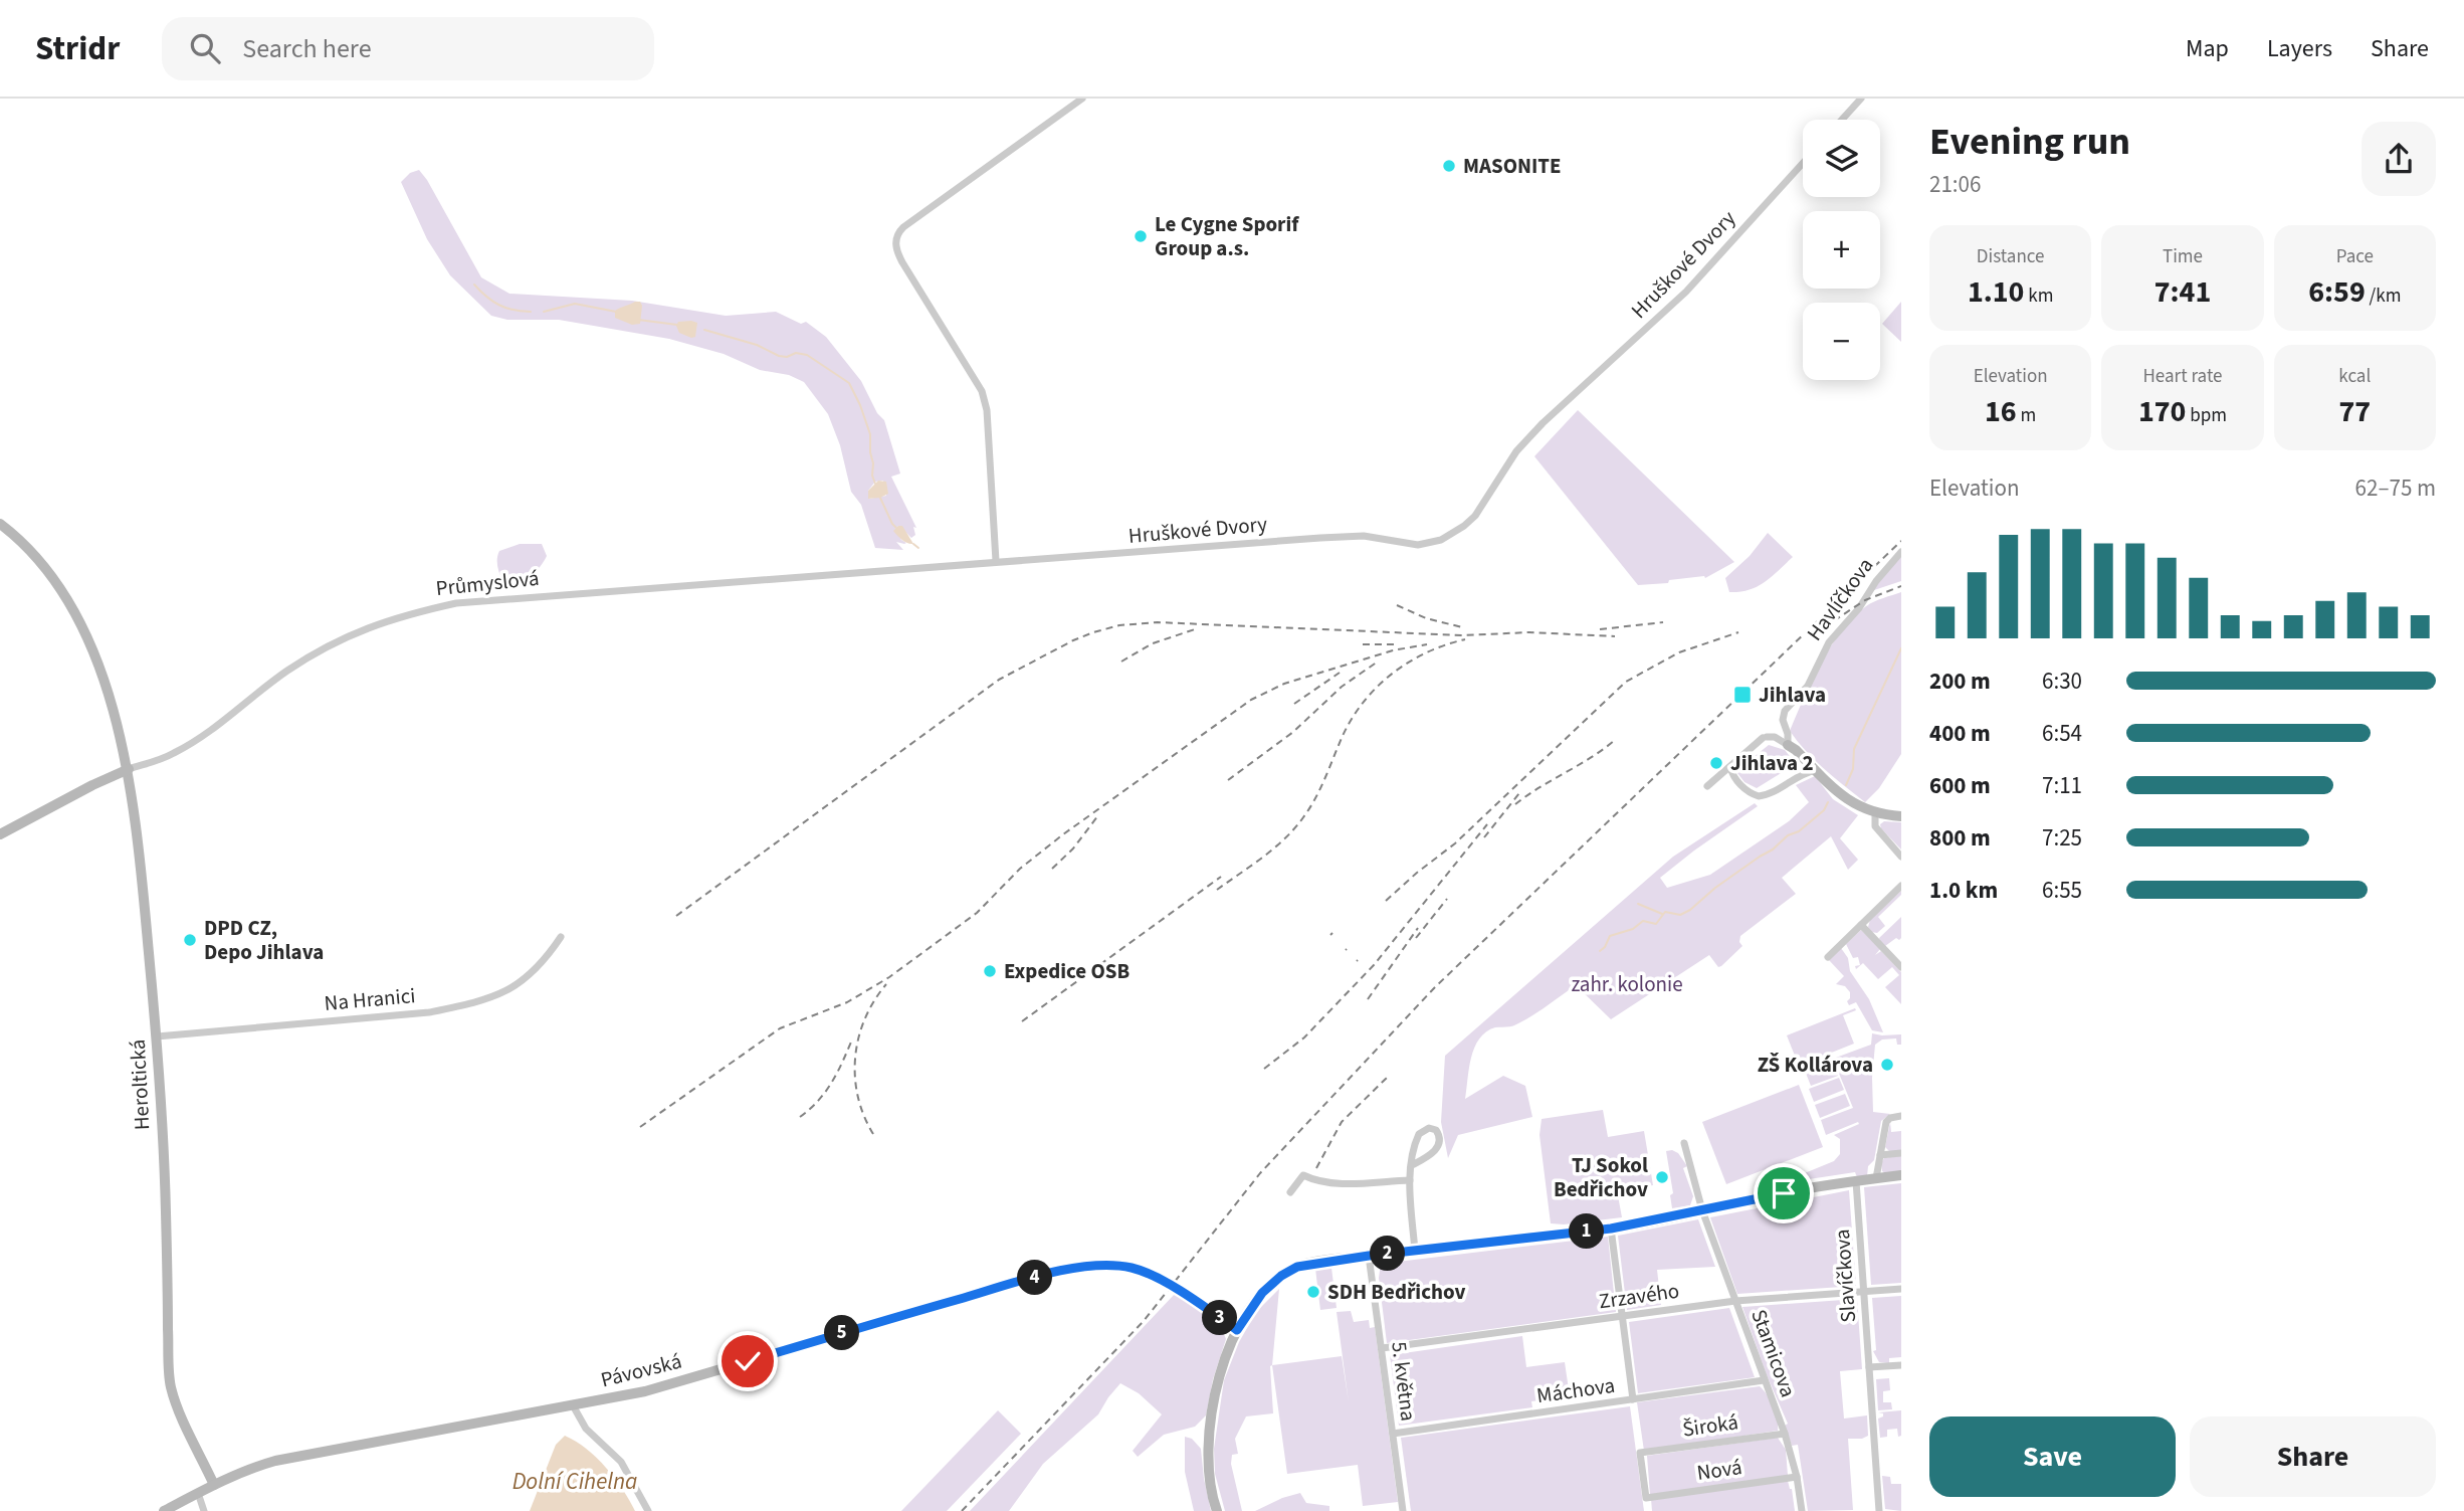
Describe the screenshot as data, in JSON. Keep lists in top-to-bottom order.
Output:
{
  "streets": {
    "street": [
      "Hruškové Dvory",
      "Průmyslová",
      "Havlíčkova",
      "Na Hranici",
      "Heroltická",
      "Slavíčkova",
      "Zrzavého",
      "Stamicova",
      "Pávovská",
      "5. května",
      "Máchova",
      "Široká",
      "Nová"
    ]
  },
  "crossings": [
    ["Hruškové Dvory", "Průmyslová"],
    ["Průmyslová", "Heroltická"],
    ["Na Hranici", "Heroltická"],
    ["Heroltická", "Pávovská"],
    ["Slavíčkova", "Zrzavého"],
    ["Zrzavého", "Stamicova"],
    ["Zrzavého", "5. května"],
    ["Stamicova", "Máchova"],
    ["Stamicova", "Široká"],
    ["Stamicova", "Nová"],
    ["5. května", "Máchova"],
    ["Široká", "Nová"]
  ],
  "water": ["Dolní Cihelna"],
  "parks": ["zahr. kolonie"],
  "places": {
    "other": [
      "MASONITE",
      "Le Cygne Sporif Group a.s.",
      "Jihlava 2",
      "DPD CZ, Depo Jihlava",
      "Expedice OSB",
      "ZŠ Kollárova",
      "TJ Sokol Bedřichov",
      "SDH Bedřichov"
    ],
    "transit": ["Jihlava"]
  },
  "page": {
    "header": "Stridr",
    "search": "Search here",
    "nav": ["Map", "Layers", "Share"],
    "heading": ["Evening run", "21:06"],
    "map_buttons": ["+", "−"],
    "stats": [
      ["Distance", "1.10 km"],
      ["Time", "7:41"],
      ["Pace", "6:59 /km"],
      ["Elevation", "16 m"],
      ["Heart rate", "170 bpm"],
      ["kcal", "77"]
    ],
    "chart": ["Elevation", "62–75 m"],
    "list": [
      {
        "name": "200 m",
        "note": "6:30"
      },
      {
        "name": "400 m",
        "note": "6:54"
      },
      {
        "name": "600 m",
        "note": "7:11"
      },
      {
        "name": "800 m",
        "note": "7:25"
      },
      {
        "name": "1.0 km",
        "note": "6:55"
      }
    ],
    "pins": [
      "1",
      "2",
      "4",
      "3",
      "5"
    ],
    "buttons": ["Save", "Share"]
  }
}
